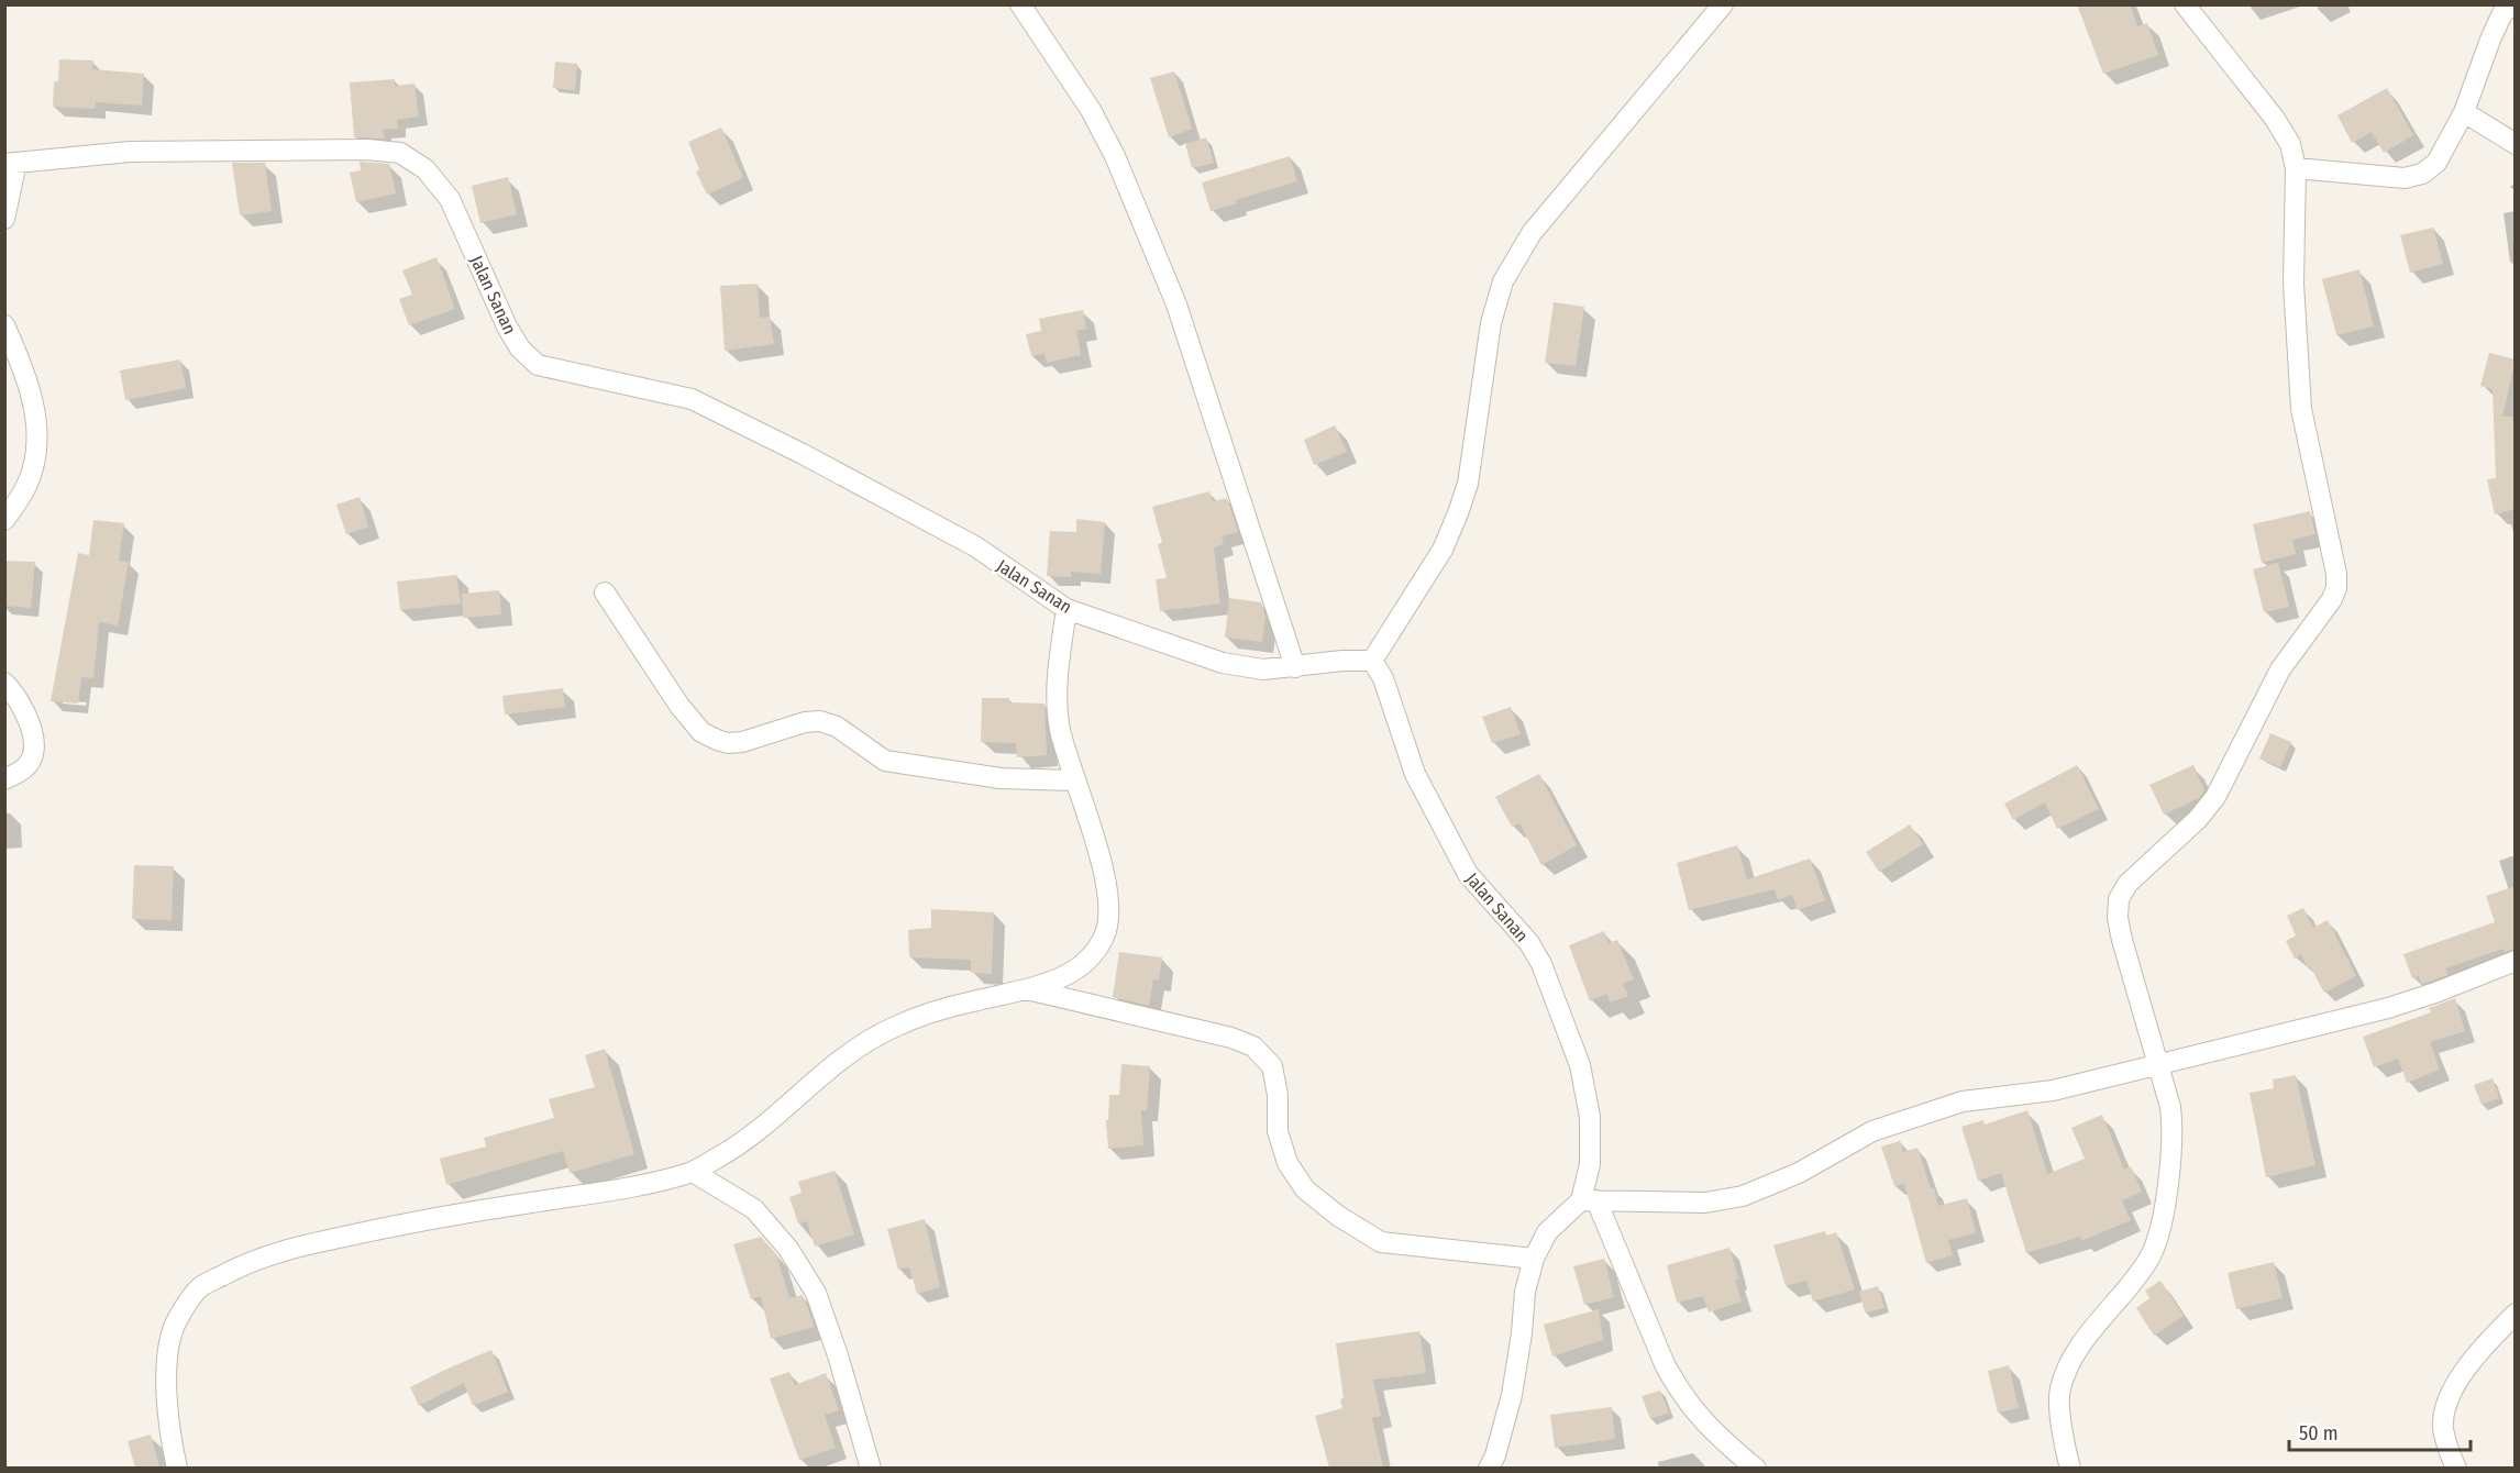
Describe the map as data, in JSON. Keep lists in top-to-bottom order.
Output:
{
  "streets": {
    "street": ["Jalan Sanan"]
  },
  "scale_bar": "50 m"
}
